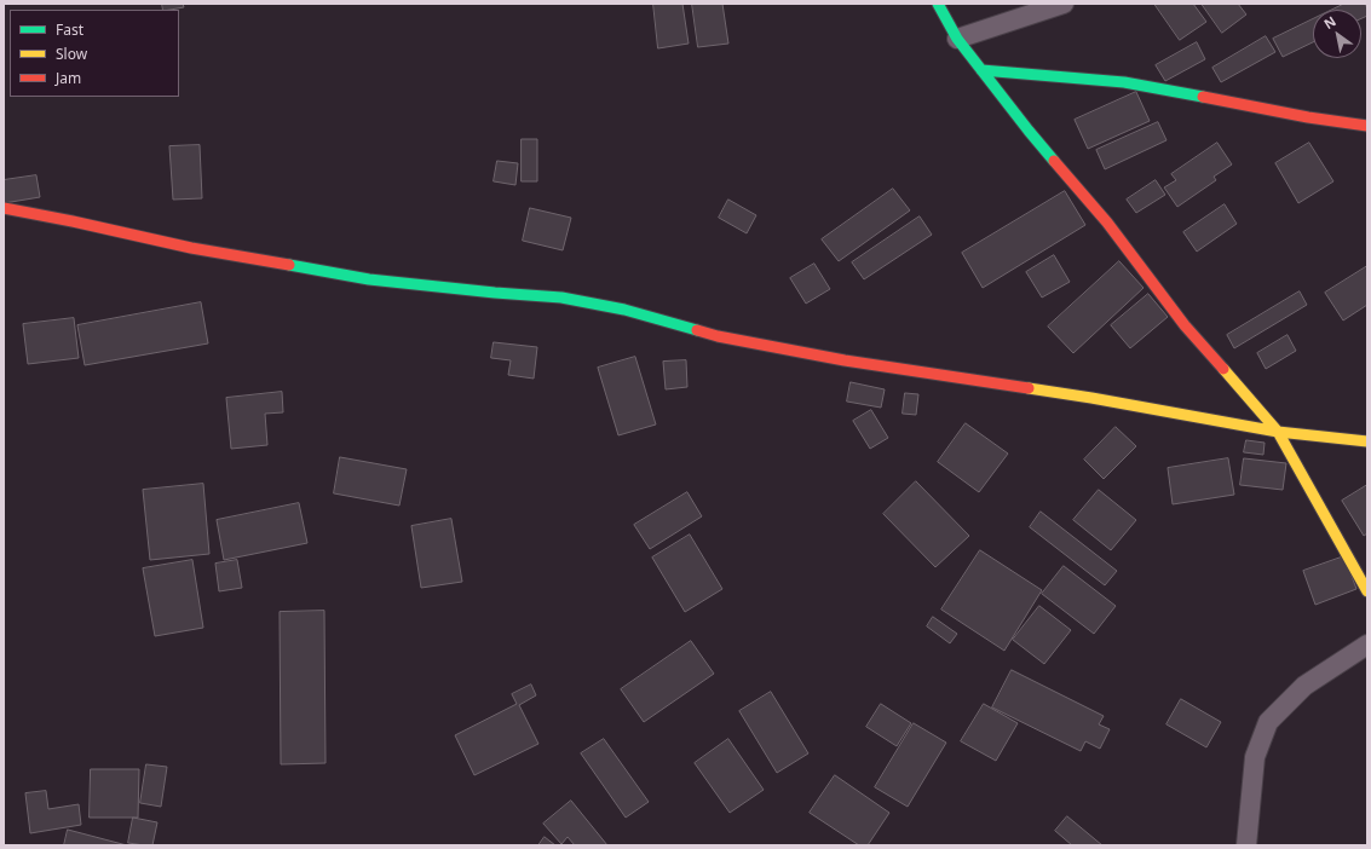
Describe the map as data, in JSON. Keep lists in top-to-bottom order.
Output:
{
  "legend": ["Fast", "Slow", "Jam"],
  "north": "top left"
}
